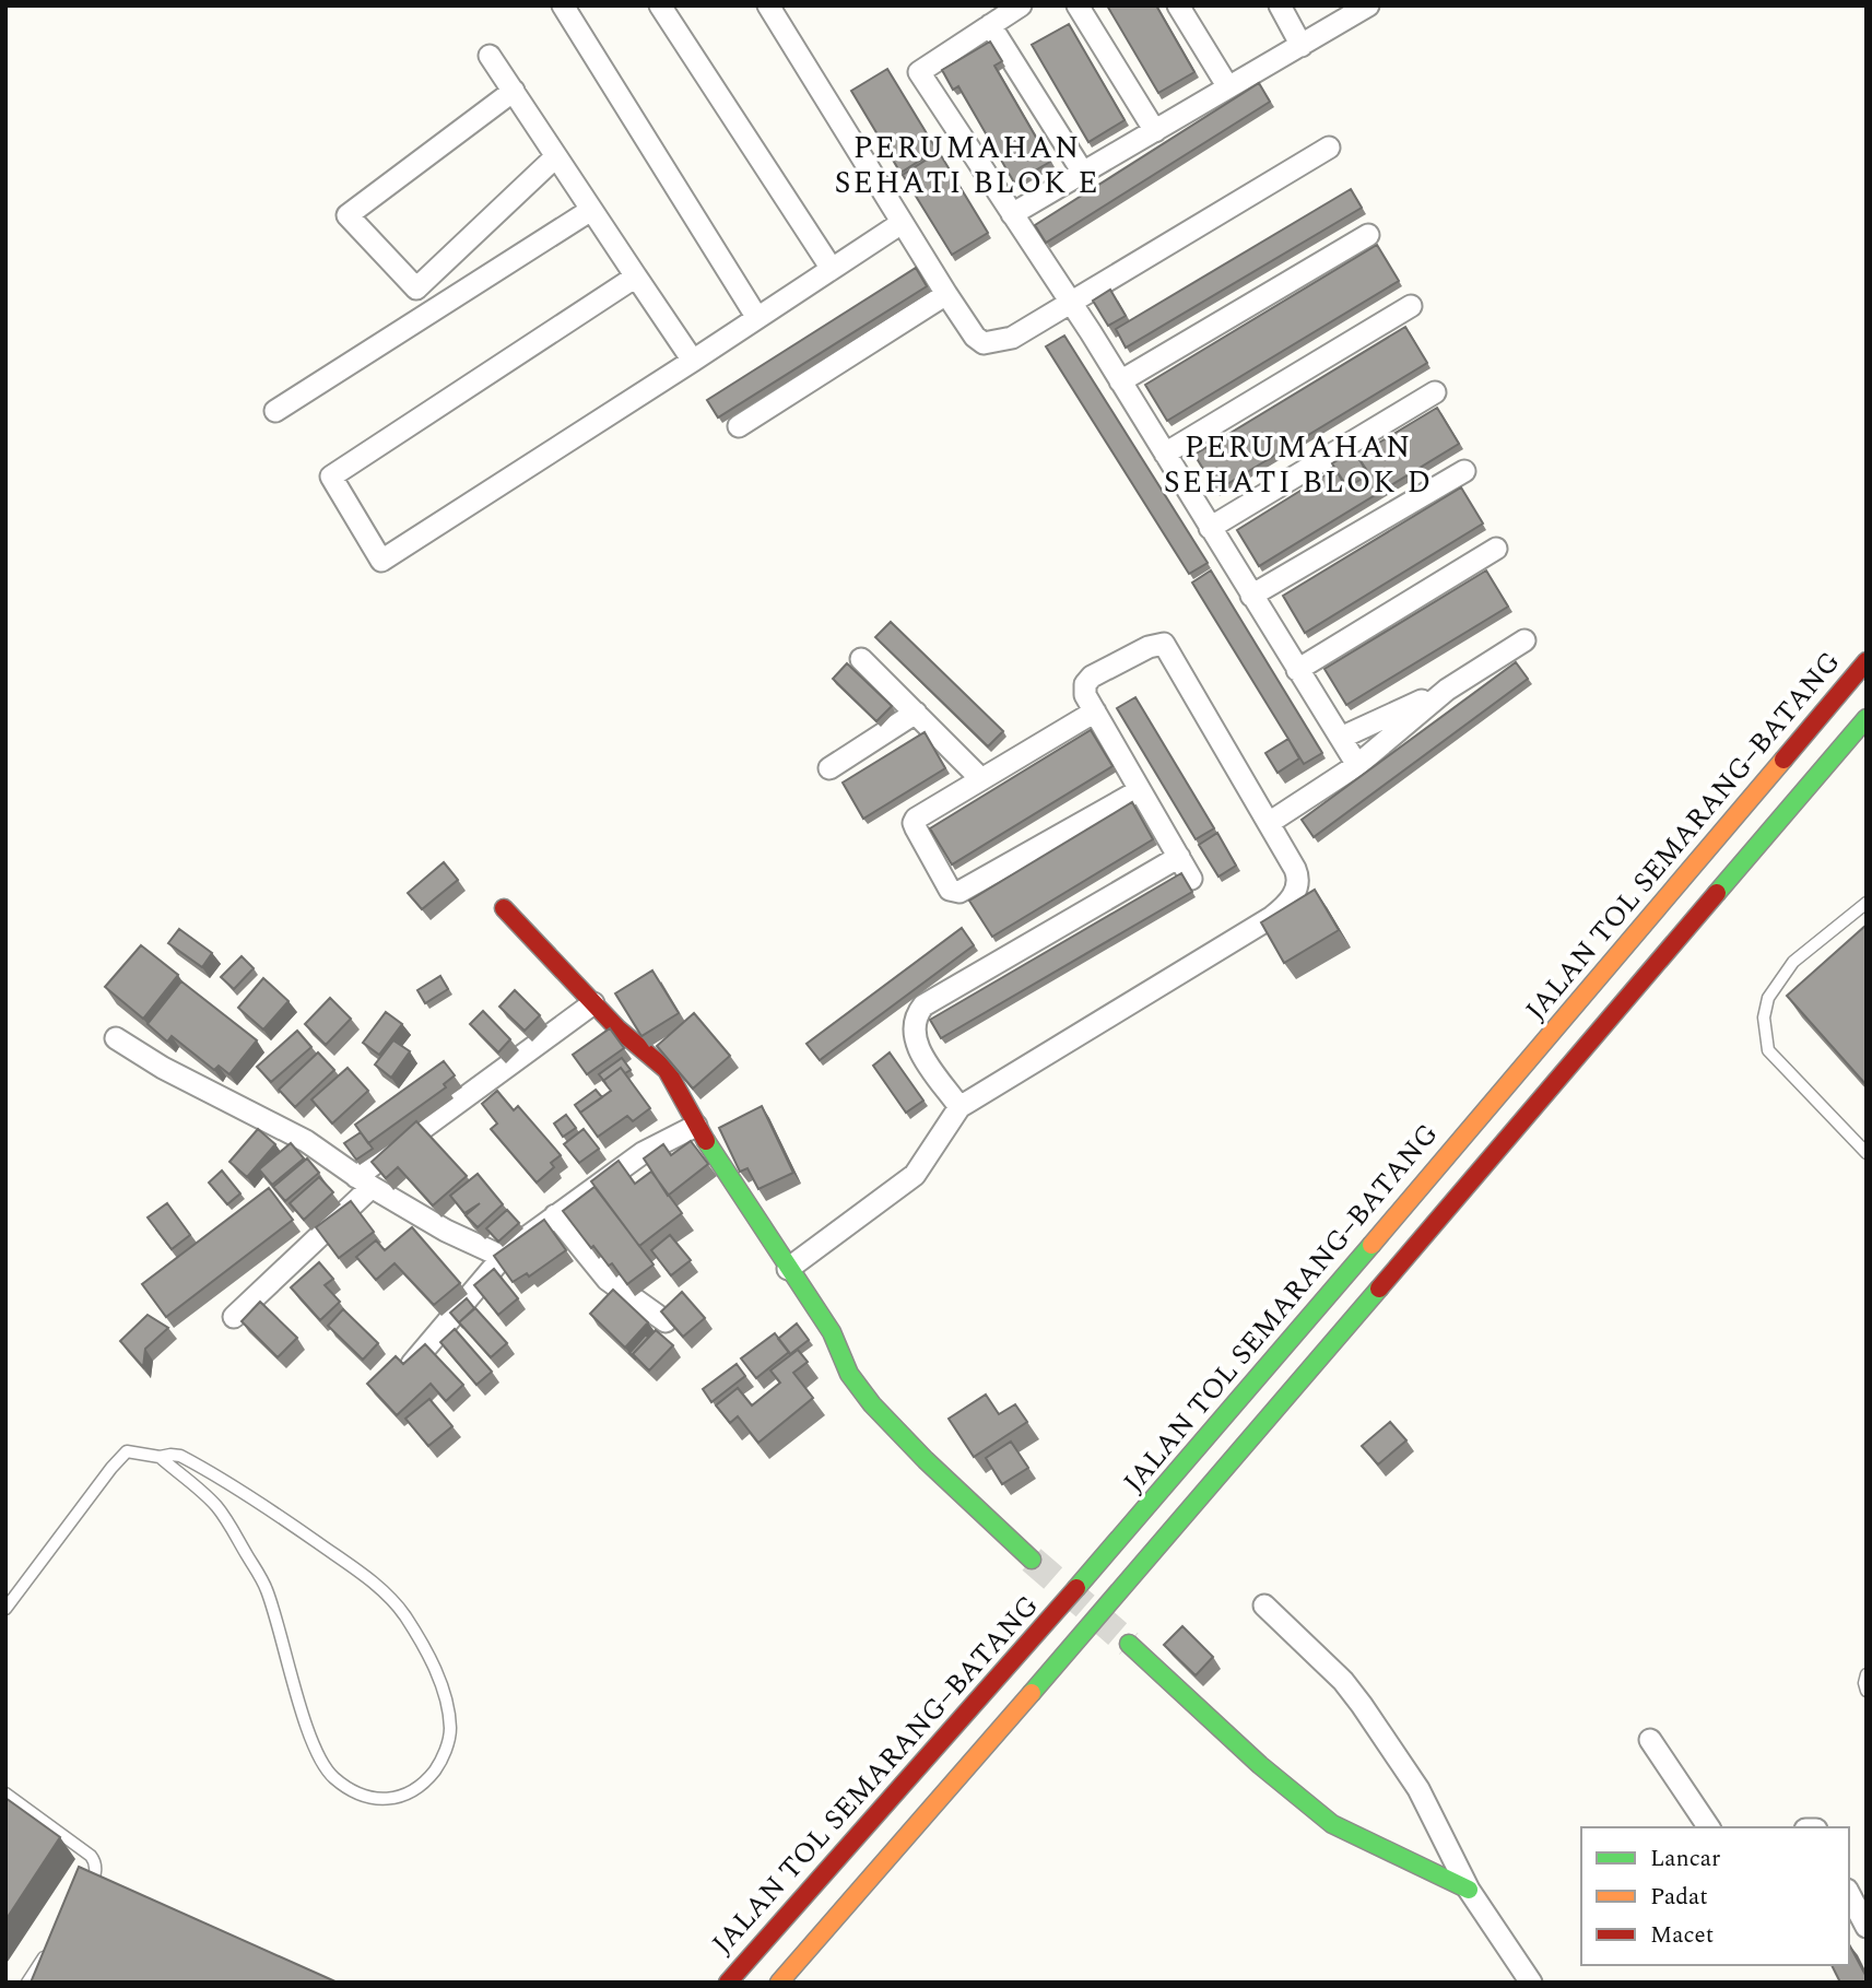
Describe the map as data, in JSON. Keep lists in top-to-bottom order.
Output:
{
  "streets": {
    "main road": ["JALAN TOL SEMARANG–BATANG"]
  },
  "districts": ["PERUMAHAN SEHATI BLOK E", "PERUMAHAN SEHATI BLOK D"],
  "legend": ["Lancar", "Padat", "Macet"]
}
